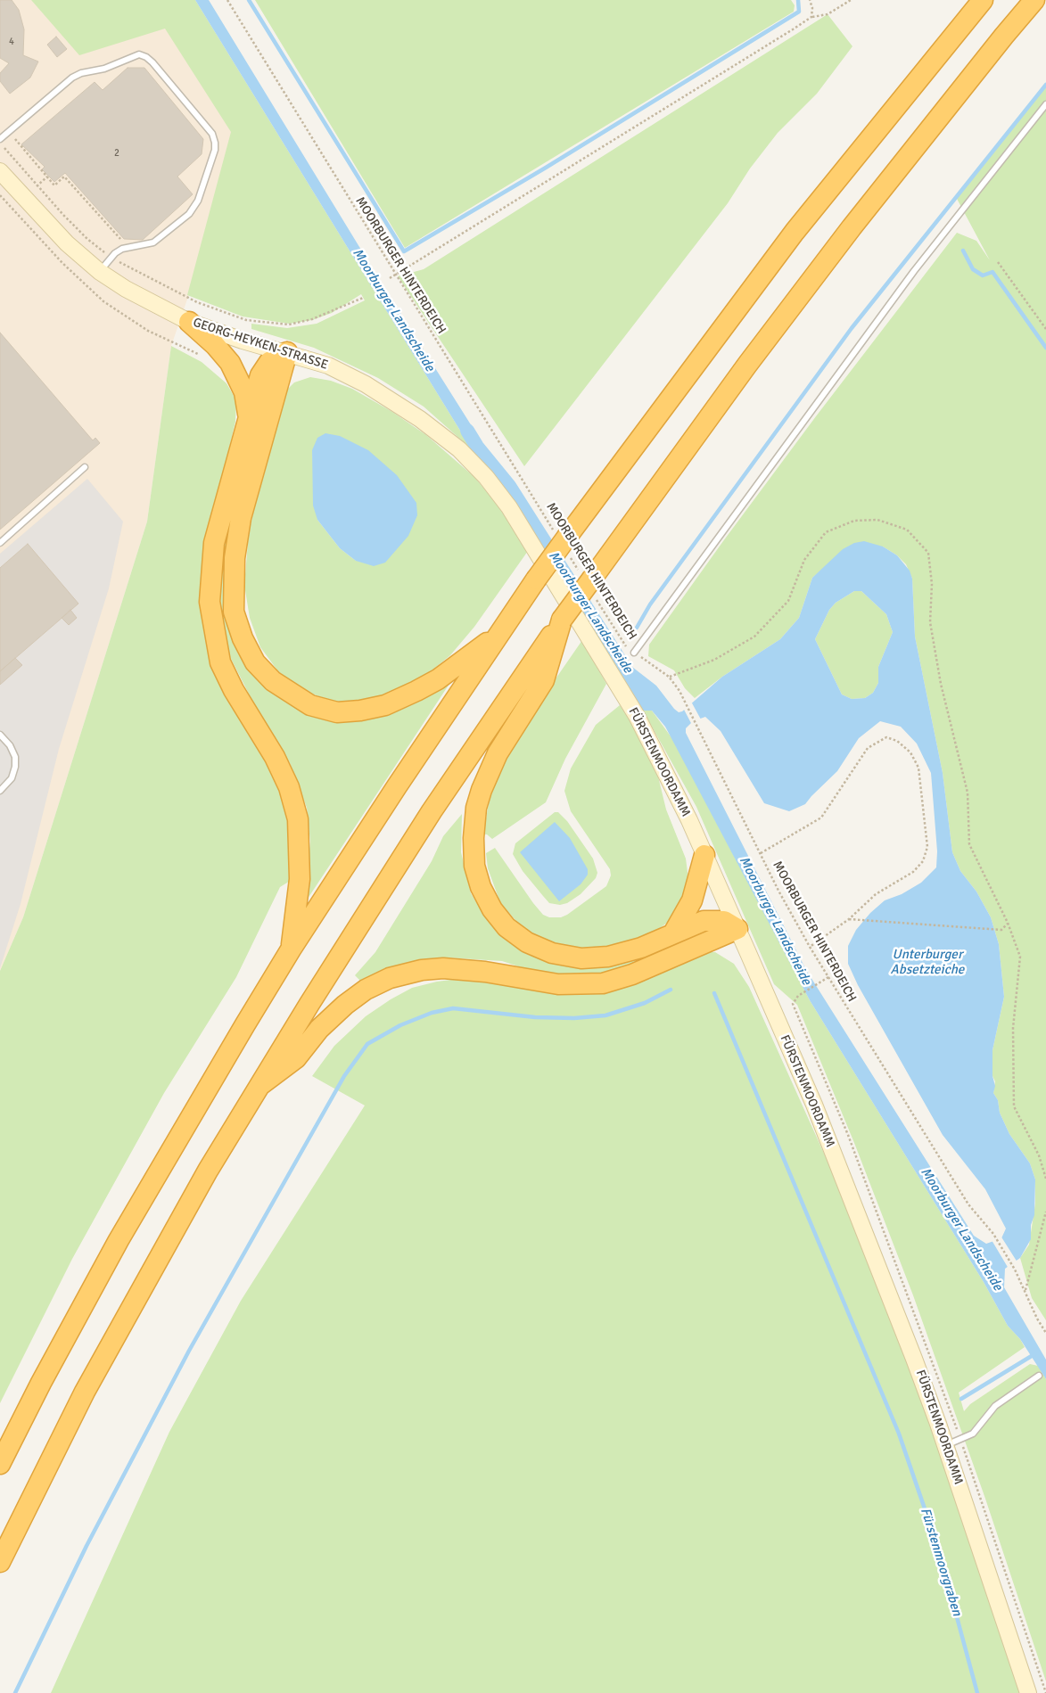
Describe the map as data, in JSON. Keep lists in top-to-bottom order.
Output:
{
  "streets": {
    "main road": ["GEORG-HEYKEN-STRASSE", "FÜRSTENMOORDAMM"],
    "path": ["MOORBURGER HINTERDEICH"]
  },
  "crossings": [
    ["GEORG-HEYKEN-STRASSE", "FÜRSTENMOORDAMM"]
  ],
  "water": ["Moorburger Landscheide", "Unterburger Absetzteiche", "Fürstenmoorgraben"],
  "house_numbers": ["4", "2"]
}
